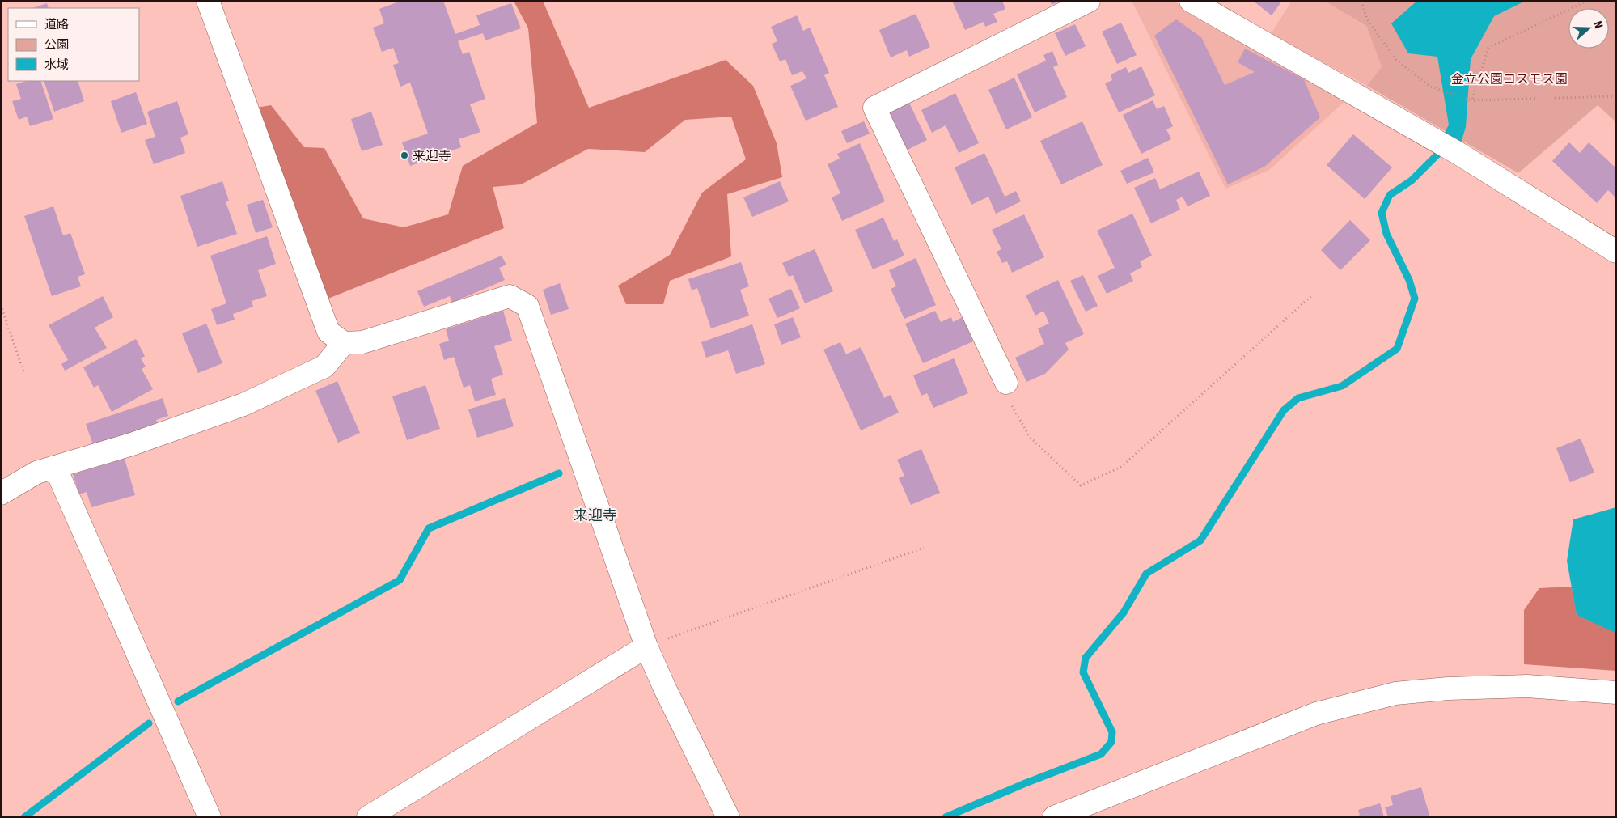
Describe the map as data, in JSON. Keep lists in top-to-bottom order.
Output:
{
  "districts": ["来迎寺"],
  "parks": ["金立公園コスモス園"],
  "places": ["来迎寺"],
  "legend": ["道路", "公園", "水域"],
  "north": "right"
}
